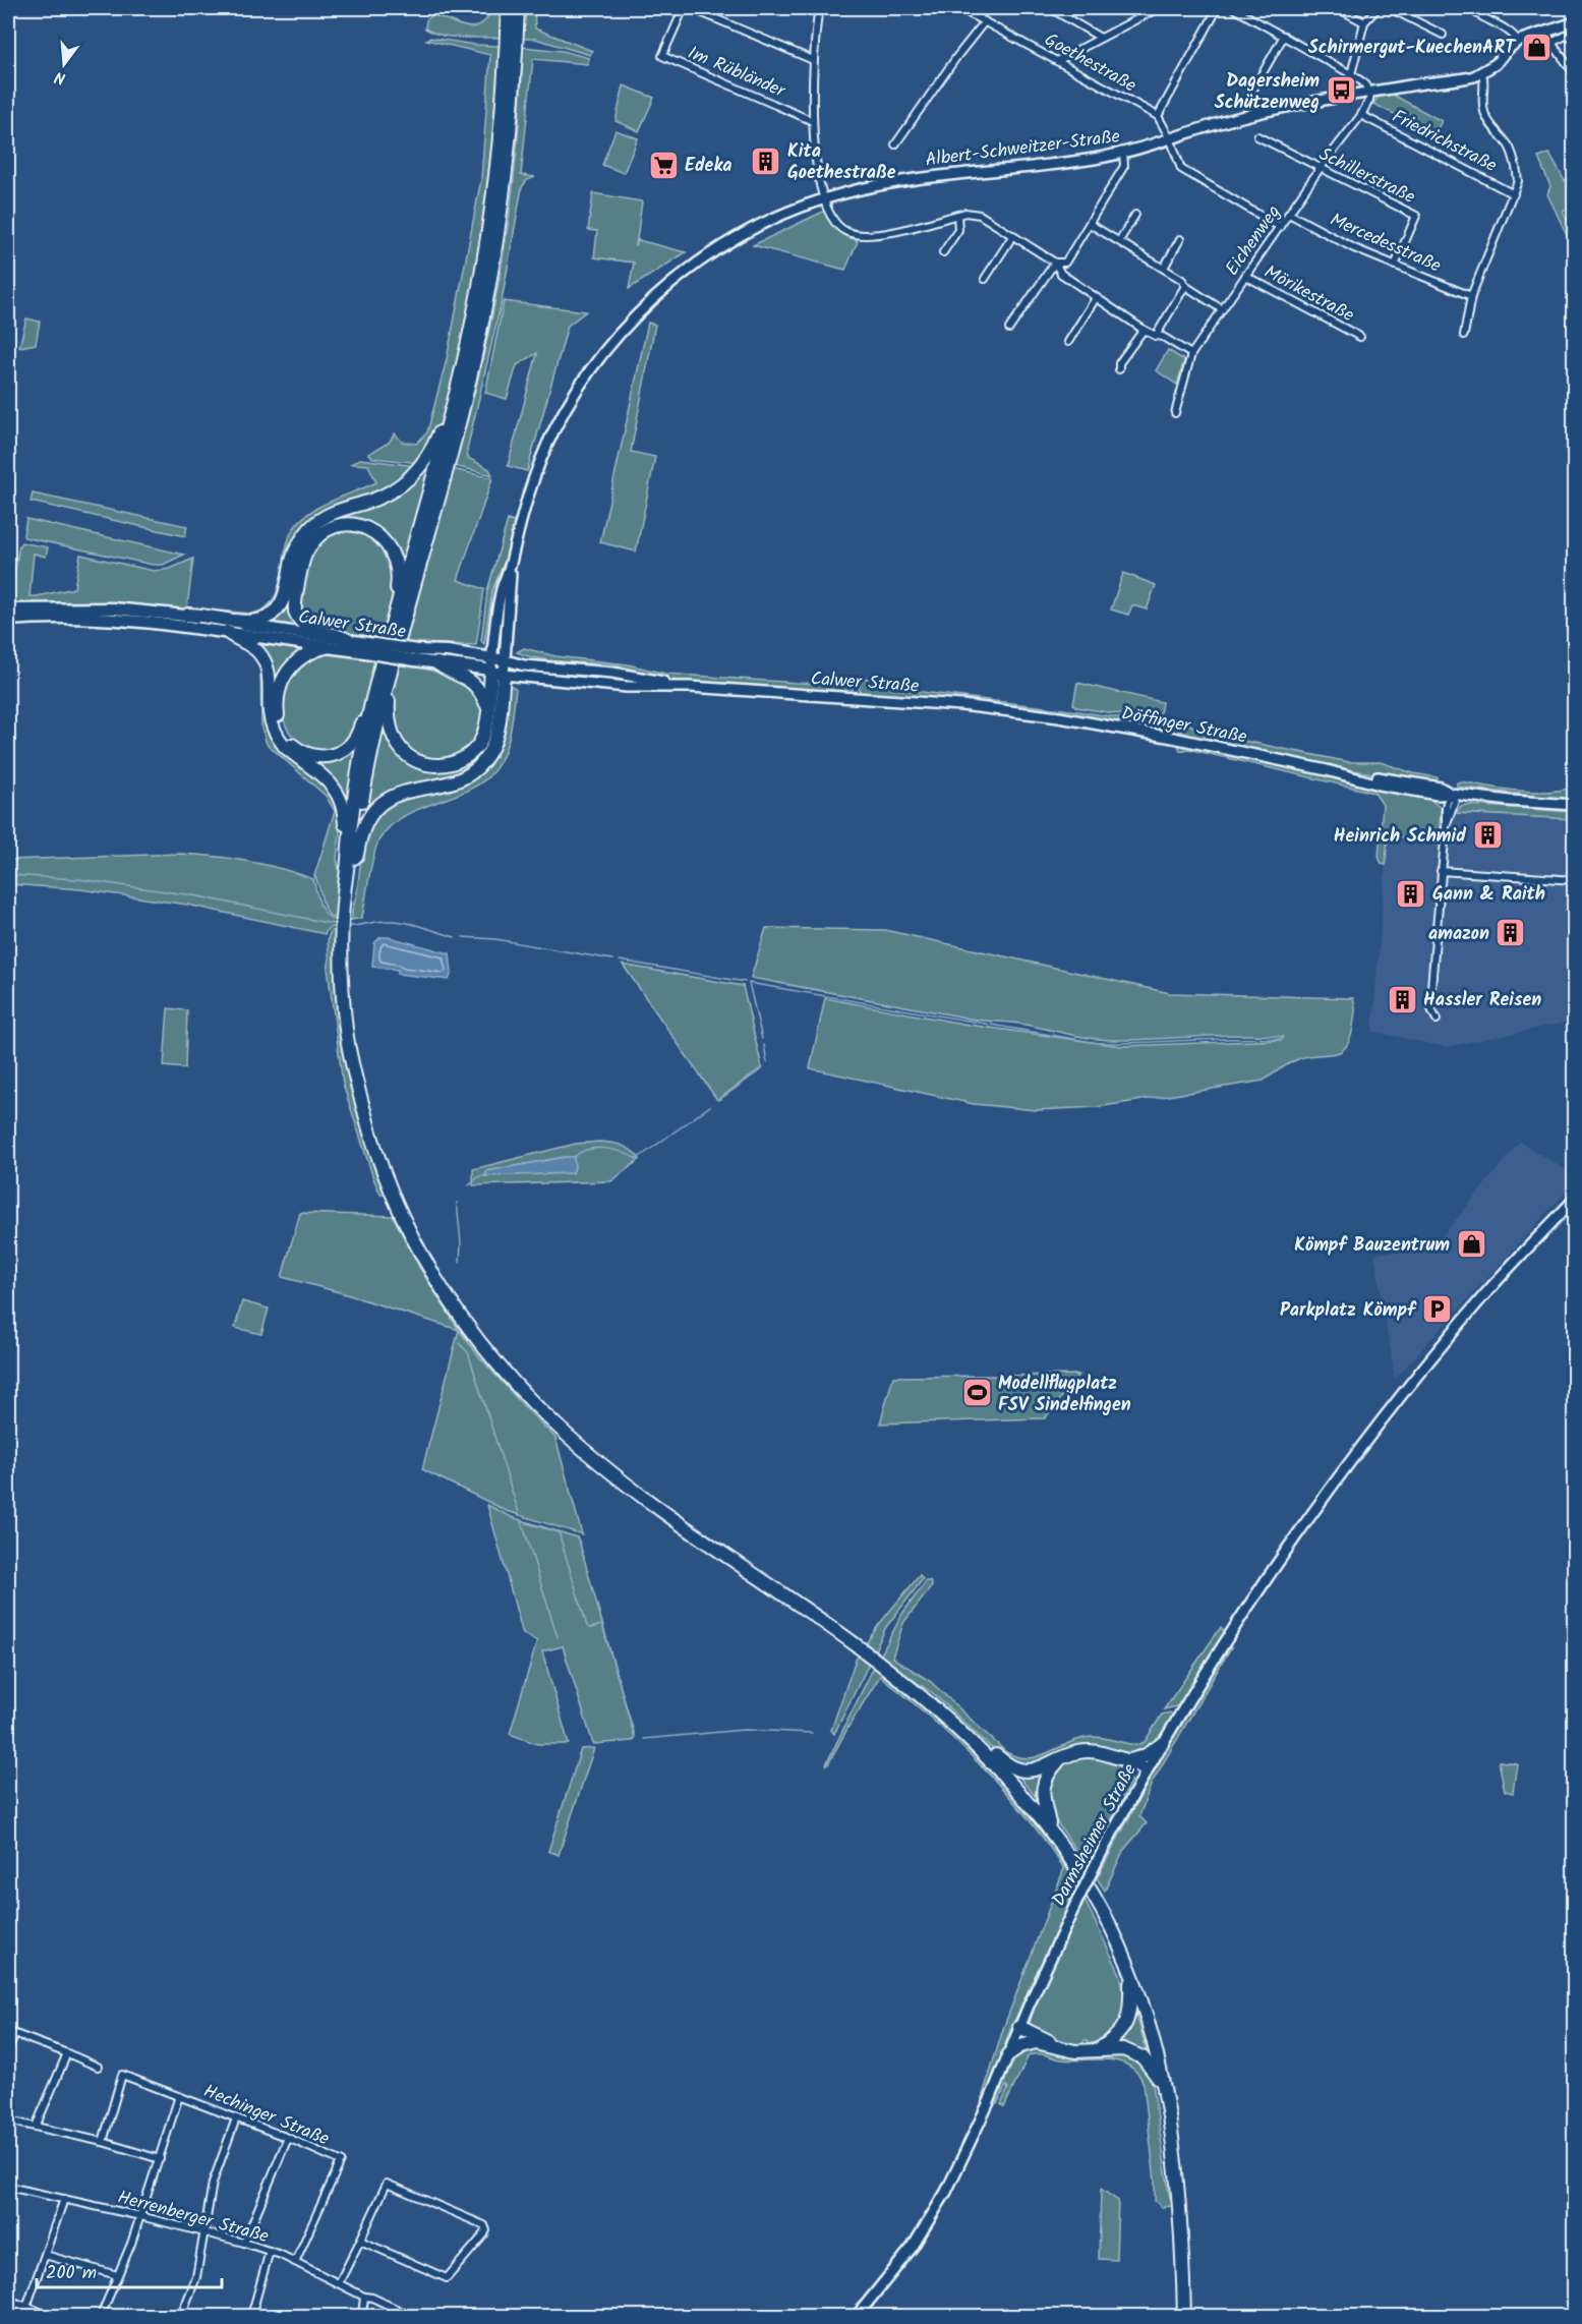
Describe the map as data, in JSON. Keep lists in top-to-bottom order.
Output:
{
  "streets": {
    "main road": ["Calwer Straße"],
    "street": [
      "Goethestraße",
      "Im Rübländer",
      "Friedrichstraße",
      "Albert-Schweitzer-Straße",
      "Schillerstraße",
      "Eichenweg",
      "Mercedesstraße",
      "Mörikestraße",
      "Döffinger Straße",
      "Darmsheimer Straße",
      "Hechinger Straße",
      "Herrenberger Straße"
    ]
  },
  "crossings": [
    ["Friedrichstraße", "Eichenweg"],
    ["Albert-Schweitzer-Straße", "Eichenweg"],
    ["Schillerstraße", "Eichenweg"],
    ["Schillerstraße", "Mercedesstraße"],
    ["Eichenweg", "Mercedesstraße"],
    ["Eichenweg", "Mörikestraße"],
    ["Calwer Straße", "Döffinger Straße"],
    ["Hechinger Straße", "Herrenberger Straße"]
  ],
  "places": {
    "shop": ["Schirmergut-KuechenART", "Kömpf Bauzentrum"],
    "bus stop": ["Dagersheim Schützenweg"],
    "building": [
      "Kita Goethestraße",
      "Heinrich Schmid",
      "Gann & Raith",
      "amazon",
      "Hassler Reisen"
    ],
    "supermarket": ["Edeka"],
    "parking": ["Parkplatz Kömpf"],
    "sports": ["Modellflugplatz FSV Sindelfingen"]
  },
  "scale_bar": "200 m",
  "north": "bottom"
}
